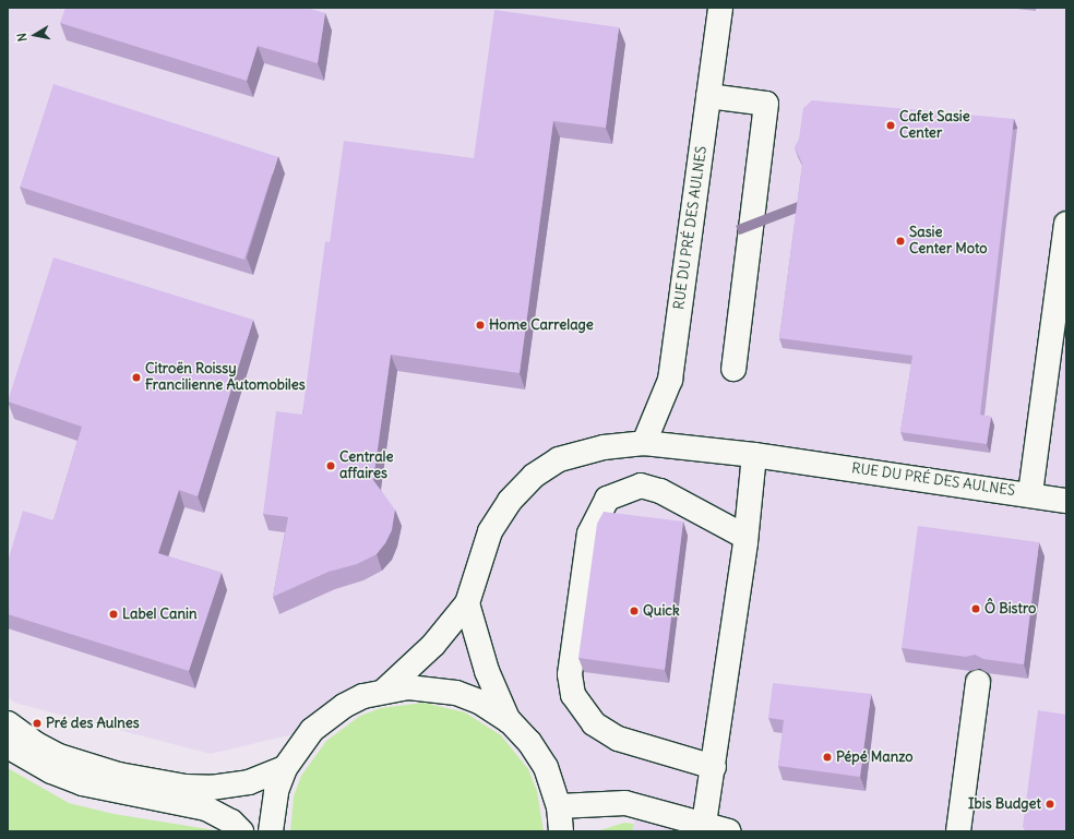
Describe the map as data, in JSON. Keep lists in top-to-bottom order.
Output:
{
  "streets": {
    "street": ["RUE DU PRÉ DES AULNES"]
  },
  "places": [
    "Cafet Sasie Center",
    "Sasie Center Moto",
    "Home Carrelage",
    "Citroën Roissy Francilienne Automobiles",
    "Centrale affaires",
    "Ô Bistro",
    "Quick",
    "Label Canin",
    "Pré des Aulnes",
    "Pépé Manzo",
    "Ibis Budget"
  ],
  "north": "left"
}
